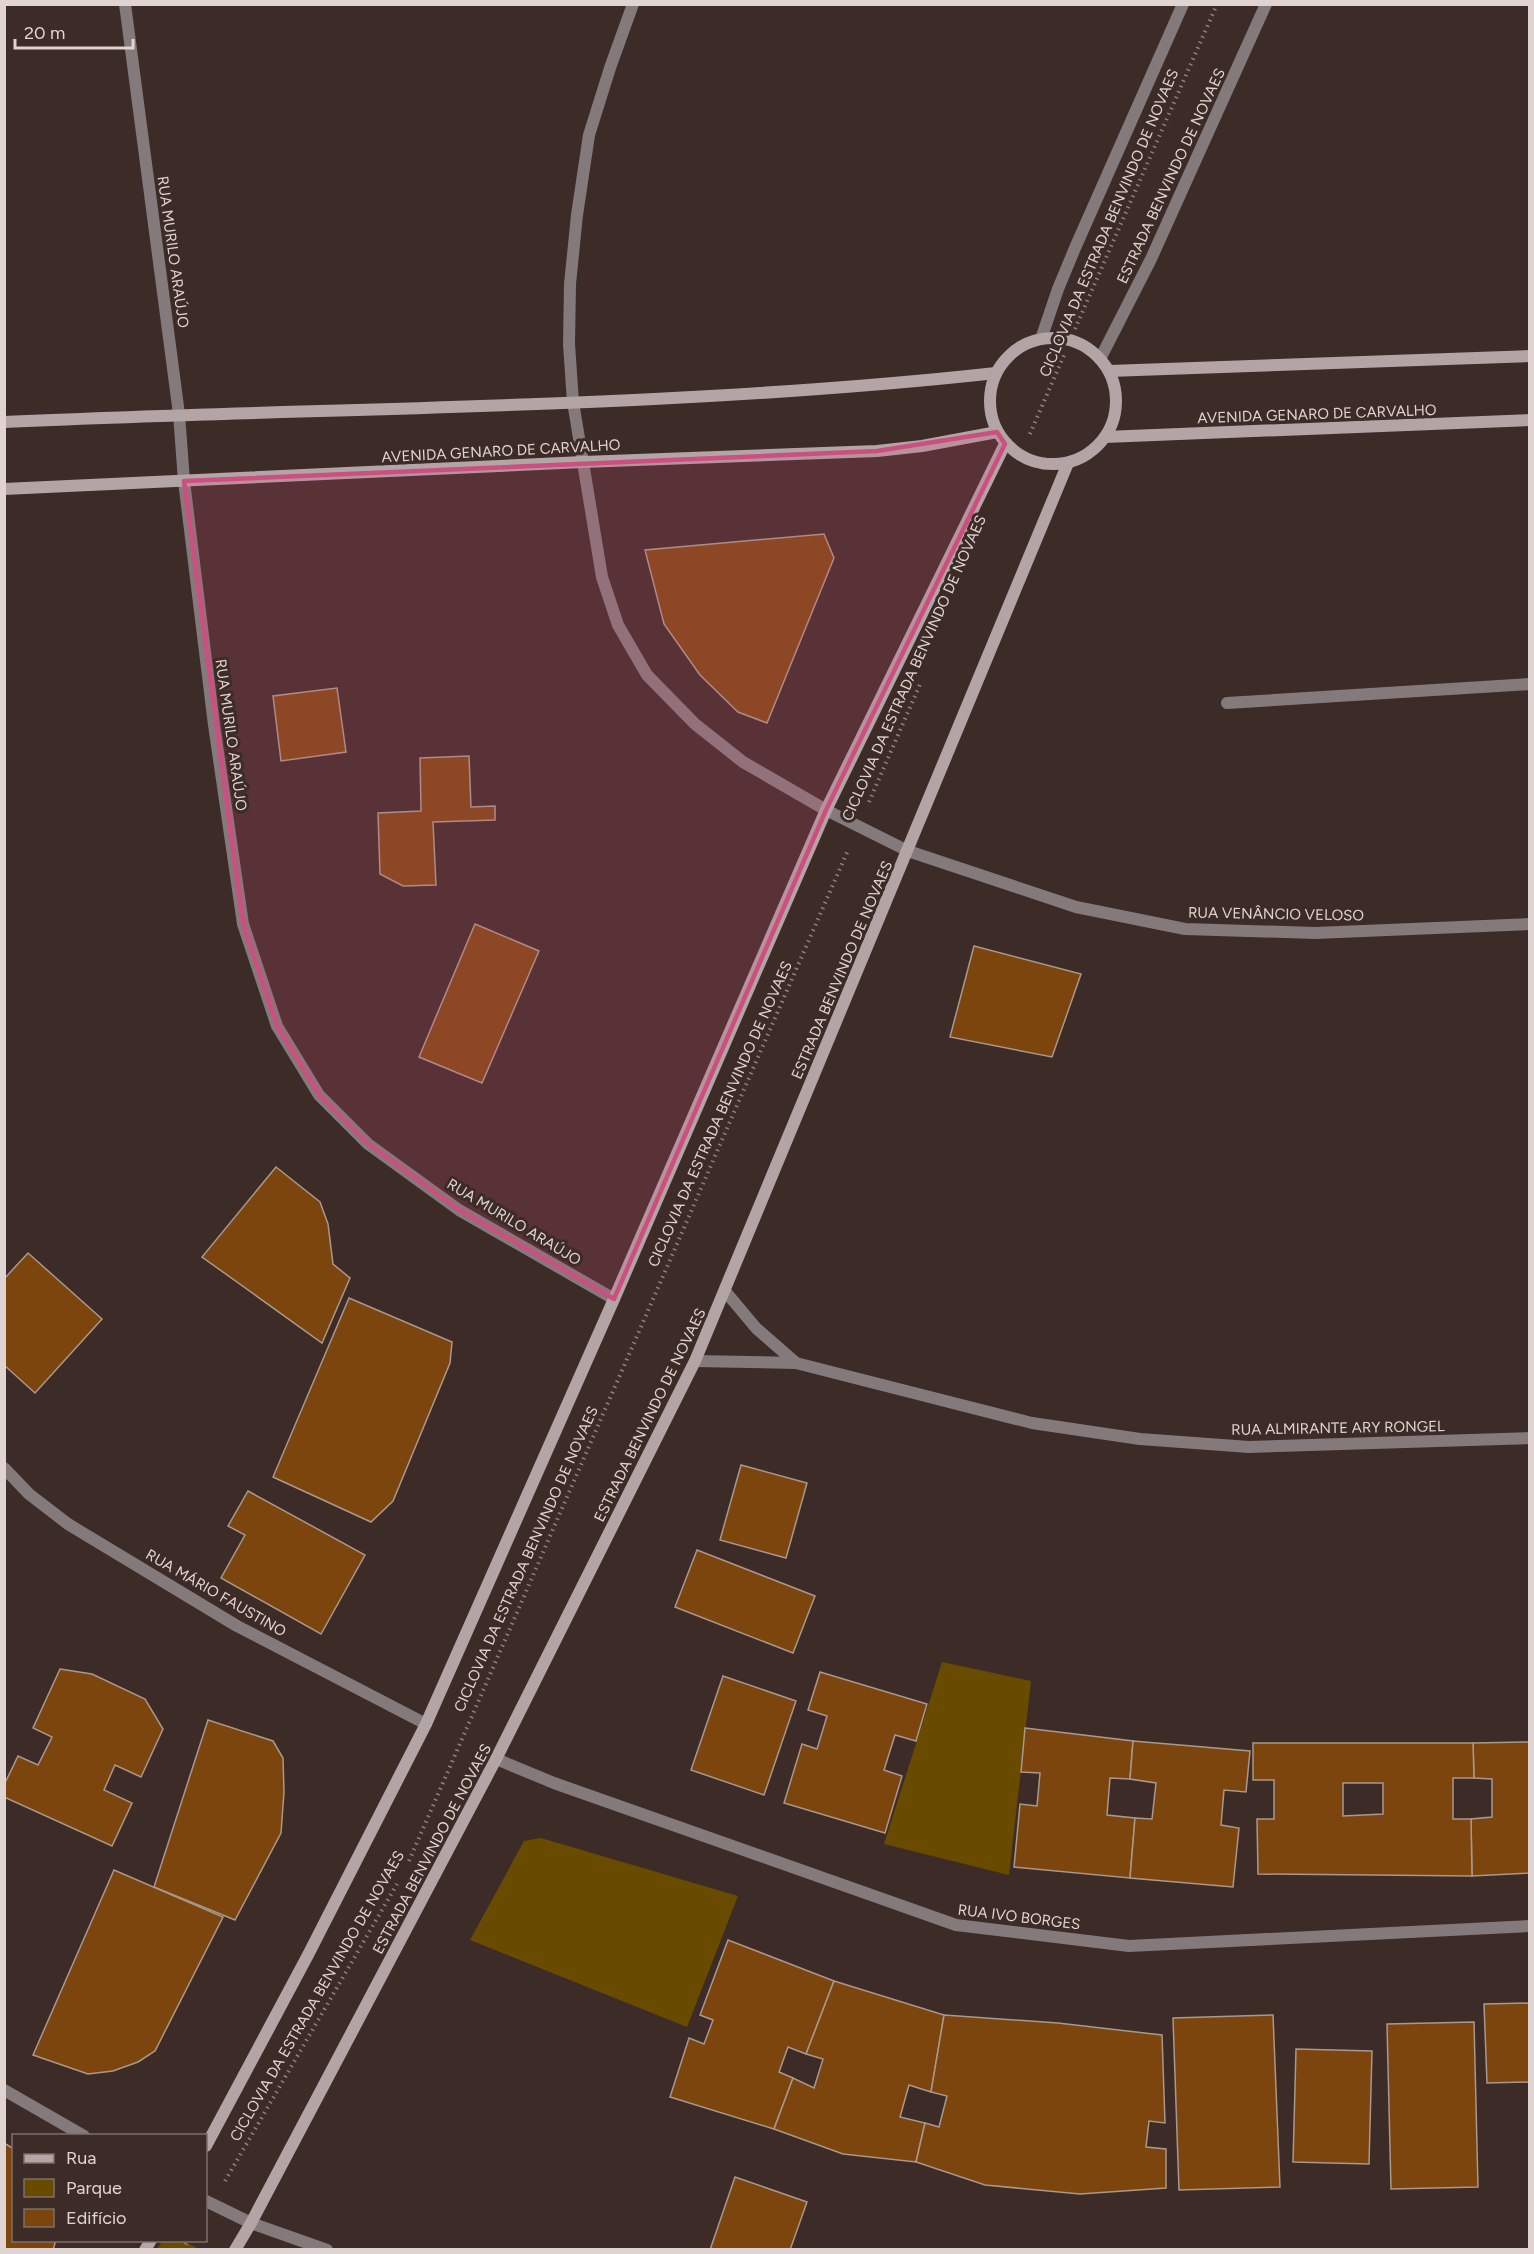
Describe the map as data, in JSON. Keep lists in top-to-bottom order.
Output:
{
  "streets": {
    "street": [
      "ESTRADA BENVINDO DE NOVAES",
      "RUA MURILO ARAÚJO",
      "AVENIDA GENARO DE CARVALHO",
      "RUA VENÂNCIO VELOSO",
      "RUA ALMIRANTE ARY RONGEL",
      "RUA MÁRIO FAUSTINO",
      "RUA IVO BORGES"
    ],
    "path": ["CICLOVIA DA ESTRADA BENVINDO DE NOVAES"]
  },
  "crossings": [
    ["ESTRADA BENVINDO DE NOVAES", "RUA VENÂNCIO VELOSO"],
    ["ESTRADA BENVINDO DE NOVAES", "RUA ALMIRANTE ARY RONGEL"],
    ["ESTRADA BENVINDO DE NOVAES", "RUA IVO BORGES"],
    ["CICLOVIA DA ESTRADA BENVINDO DE NOVAES", "RUA VENÂNCIO VELOSO"],
    ["RUA MURILO ARAÚJO", "AVENIDA GENARO DE CARVALHO"],
    ["AVENIDA GENARO DE CARVALHO", "RUA VENÂNCIO VELOSO"]
  ],
  "legend": ["Rua", "Parque", "Edifício"],
  "scale_bar": "20 m"
}
